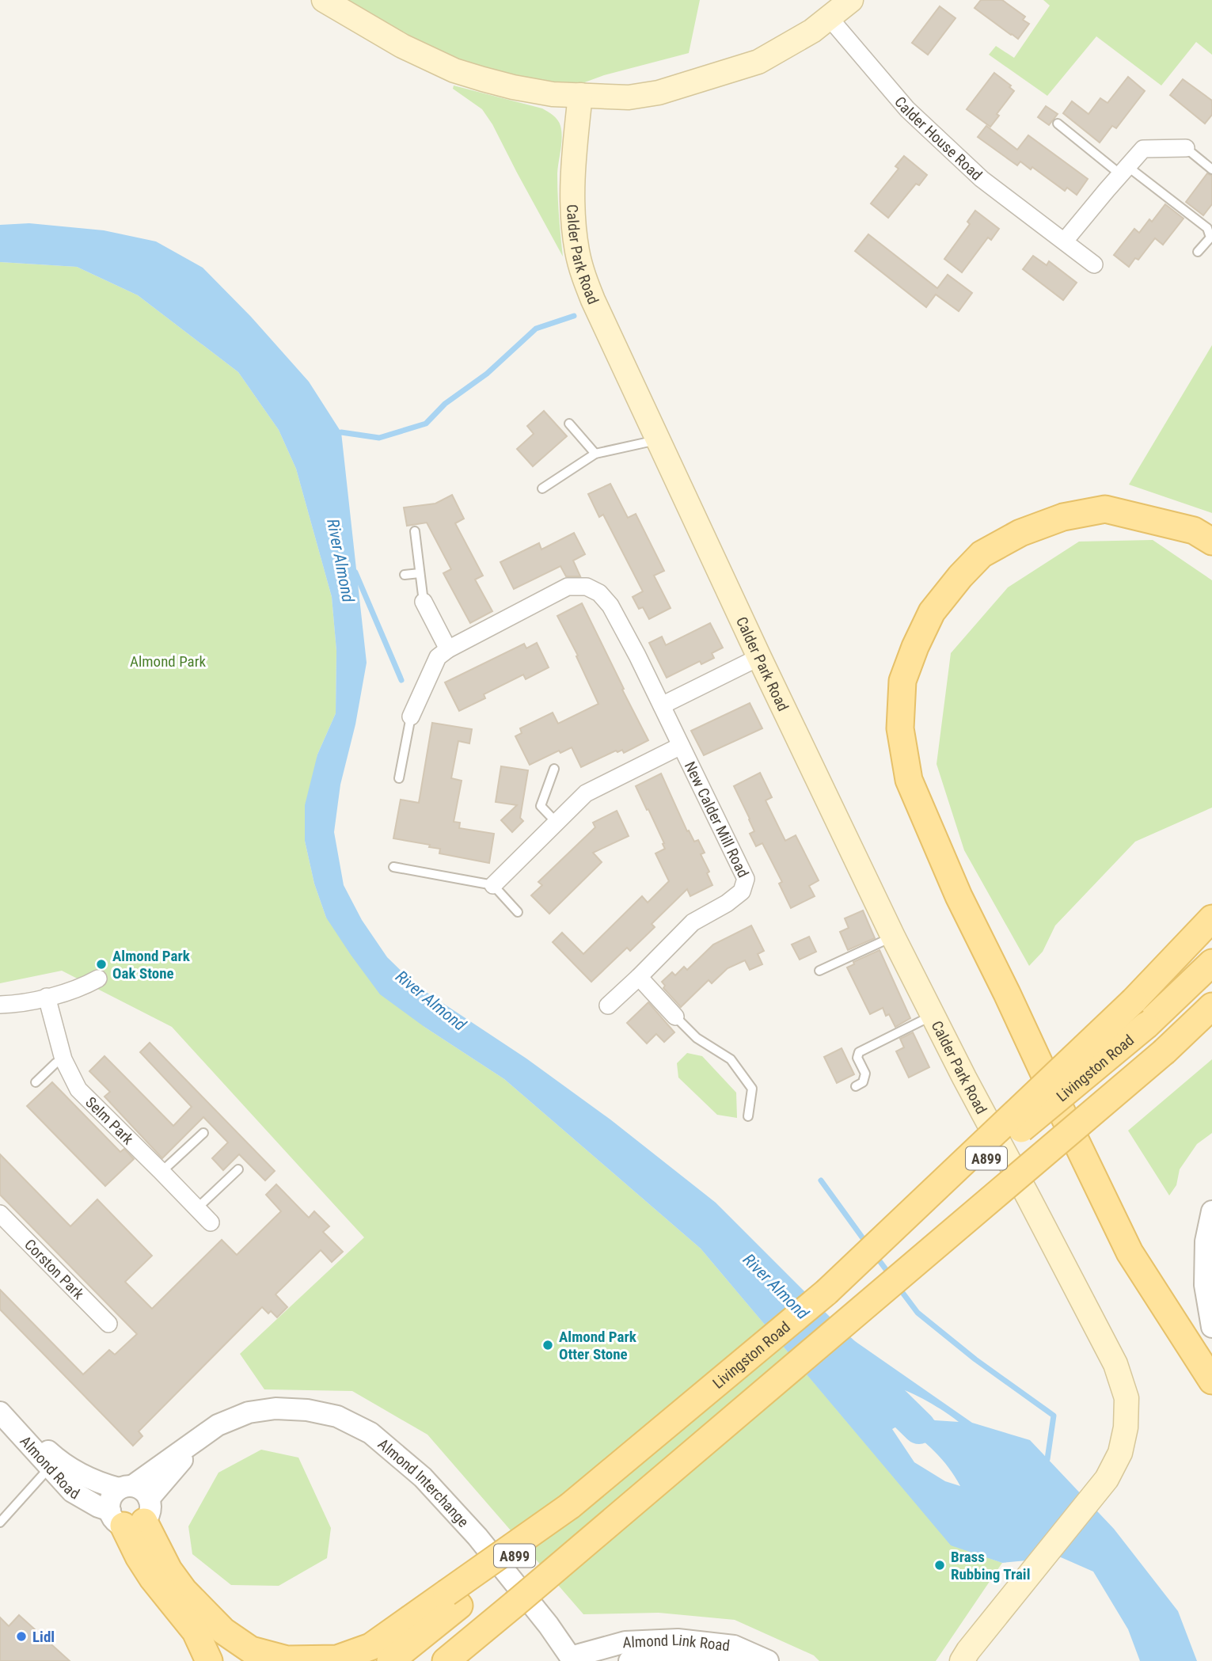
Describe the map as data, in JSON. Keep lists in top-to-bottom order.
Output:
{
  "streets": {
    "main road": ["Calder Park Road", "Livingston Road", "A899"],
    "street": [
      "Calder House Road",
      "New Calder Mill Road",
      "Selm Park",
      "Corston Park",
      "Almond Road",
      "Almond Interchange",
      "Almond Link Road"
    ]
  },
  "crossings": [
    ["Almond Road", "Almond Interchange"],
    ["Almond Interchange", "Almond Link Road"]
  ],
  "water": ["River Almond"],
  "parks": ["Almond Park"],
  "places": [
    "Almond Park Oak Stone",
    "Almond Park Otter Stone",
    "Brass Rubbing Trail",
    "Lidl"
  ]
}
